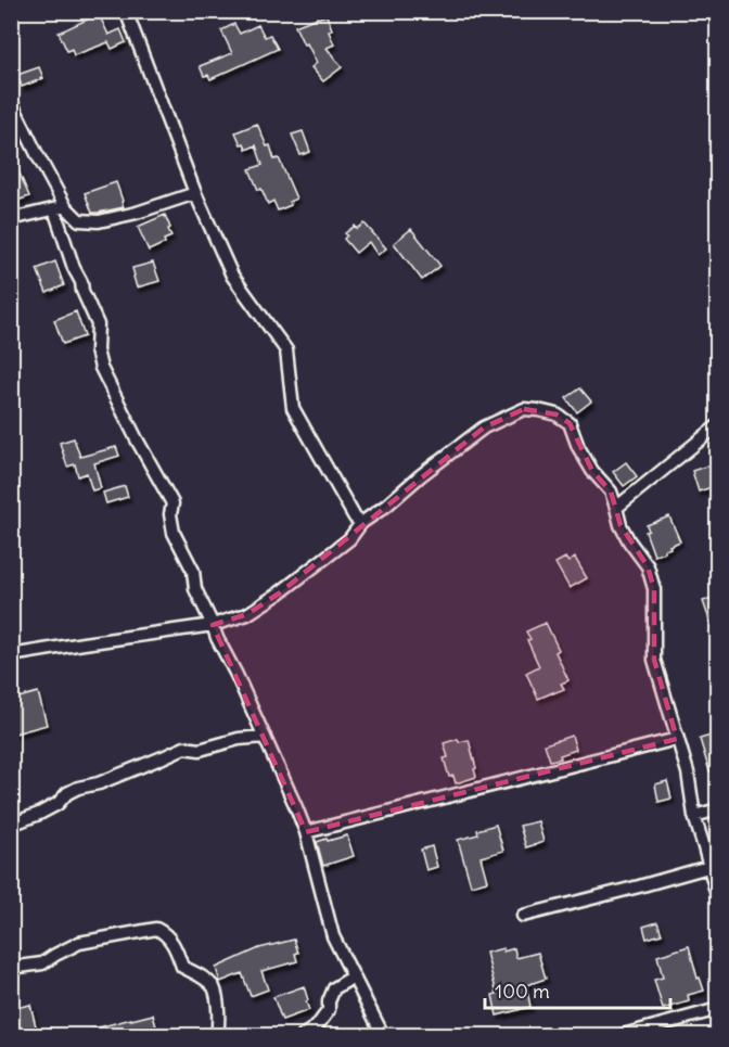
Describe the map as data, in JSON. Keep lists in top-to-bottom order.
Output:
{
  "scale_bar": "100 m"
}
